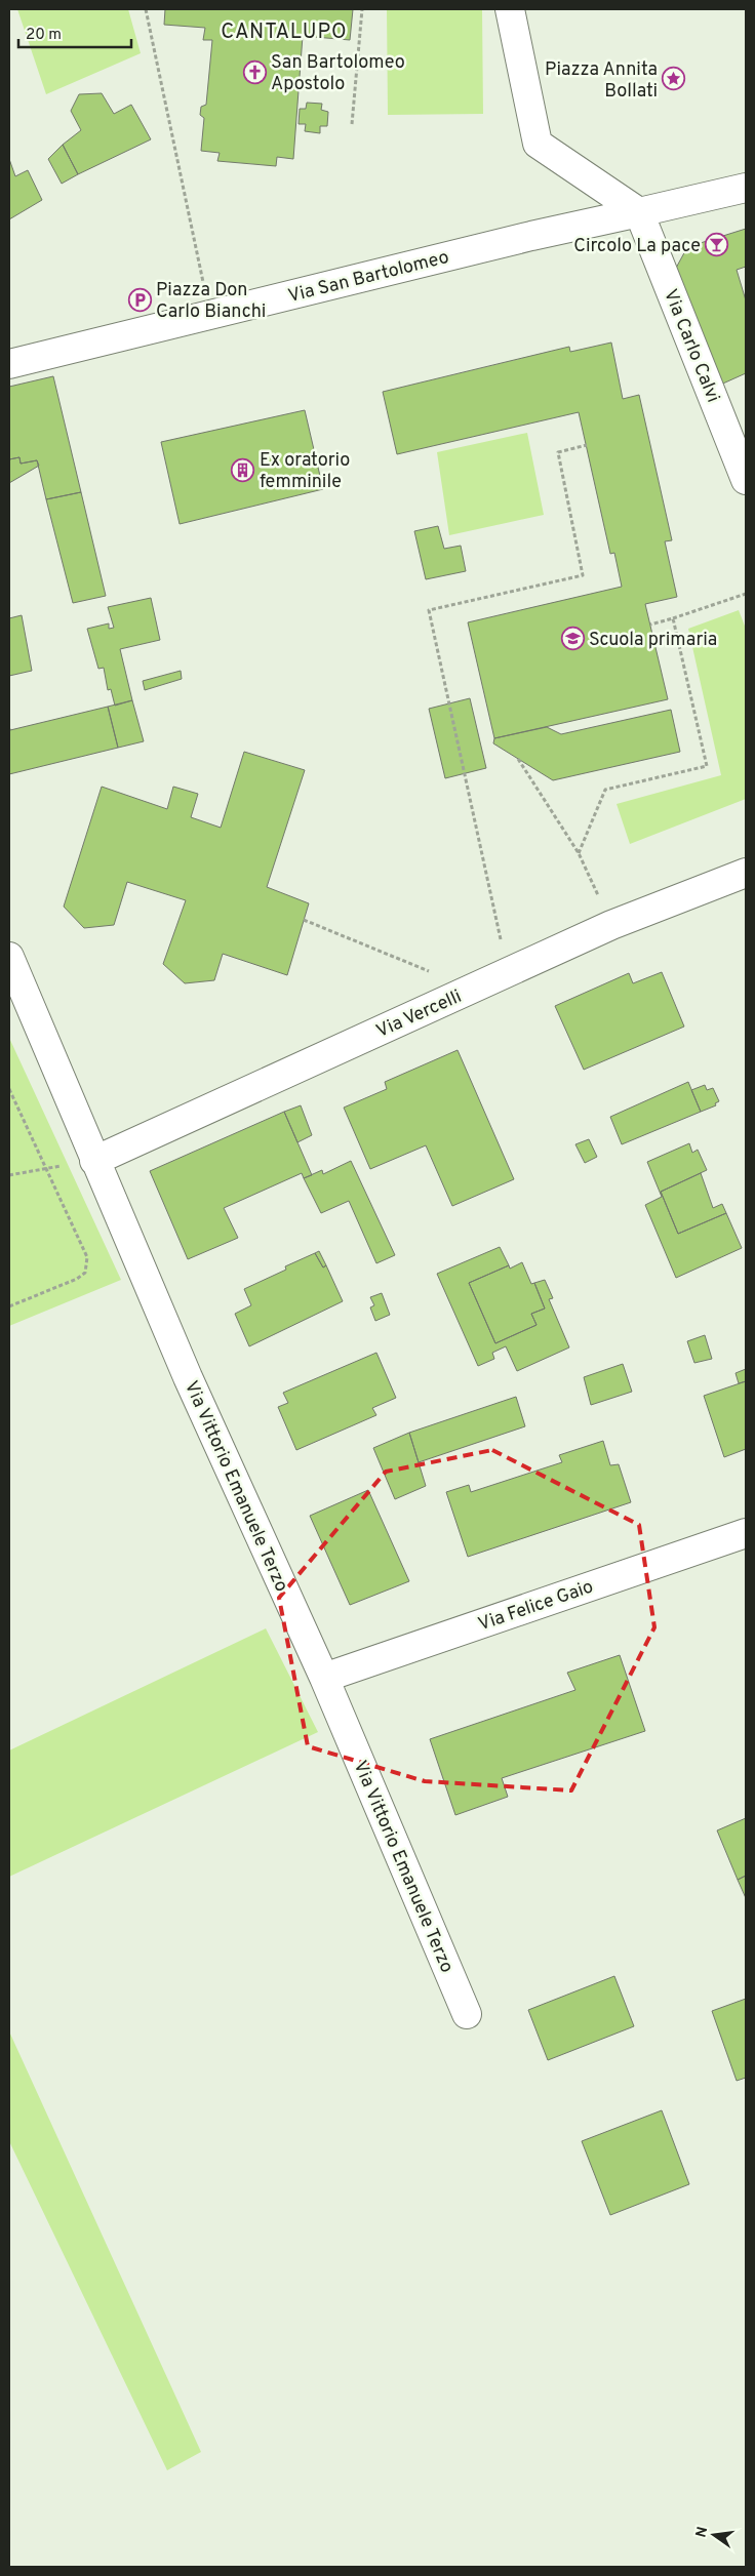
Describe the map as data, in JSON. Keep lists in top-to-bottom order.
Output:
{
  "streets": {
    "street": [
      "Via San Bartolomeo",
      "Via Carlo Calvi",
      "Via Vercelli",
      "Via Vittorio Emanuele Terzo",
      "Via Felice Gaio"
    ]
  },
  "crossings": [
    ["Via San Bartolomeo", "Via Carlo Calvi"],
    ["Via Vercelli", "Via Vittorio Emanuele Terzo"],
    ["Via Vittorio Emanuele Terzo", "Via Felice Gaio"]
  ],
  "districts": ["CANTALUPO"],
  "places": {
    "church": ["San Bartolomeo Apostolo"],
    "place": ["Piazza Annita Bollati"],
    "bar": ["Circolo La pace"],
    "parking": ["Piazza Don Carlo Bianchi"],
    "building": ["Ex oratorio femminile"],
    "school or university": ["Scuola primaria"]
  },
  "scale_bar": "20 m",
  "north": "left"
}
